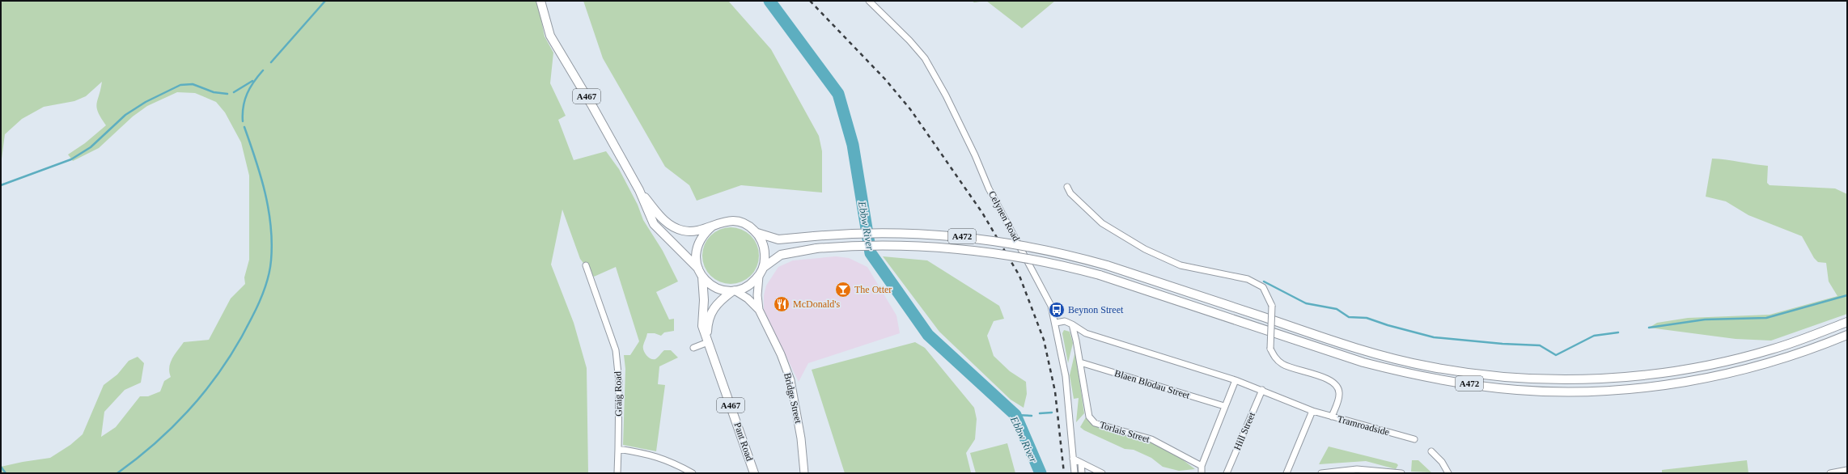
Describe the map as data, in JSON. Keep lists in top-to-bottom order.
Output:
{
  "streets": {
    "main road": ["A467", "A472", "Pant Road"],
    "street": [
      "Celynen Road",
      "Blaen Blodau Street",
      "Graig Road",
      "Bridge Street",
      "Tramroadside",
      "Hill Street",
      "Torlais Street"
    ]
  },
  "crossings": [
    ["A467", "A472"],
    ["A467", "Bridge Street"],
    ["A467", "Pant Road"],
    ["A472", "Bridge Street"],
    ["A472", "Pant Road"],
    ["Blaen Blodau Street", "Torlais Street"],
    ["Bridge Street", "Pant Road"],
    ["Tramroadside", "Hill Street"]
  ],
  "water": ["Ebbw River"],
  "places": {
    "bar": ["The Otter"],
    "restaurant": ["McDonald's"],
    "bus stop": ["Beynon Street"]
  }
}
